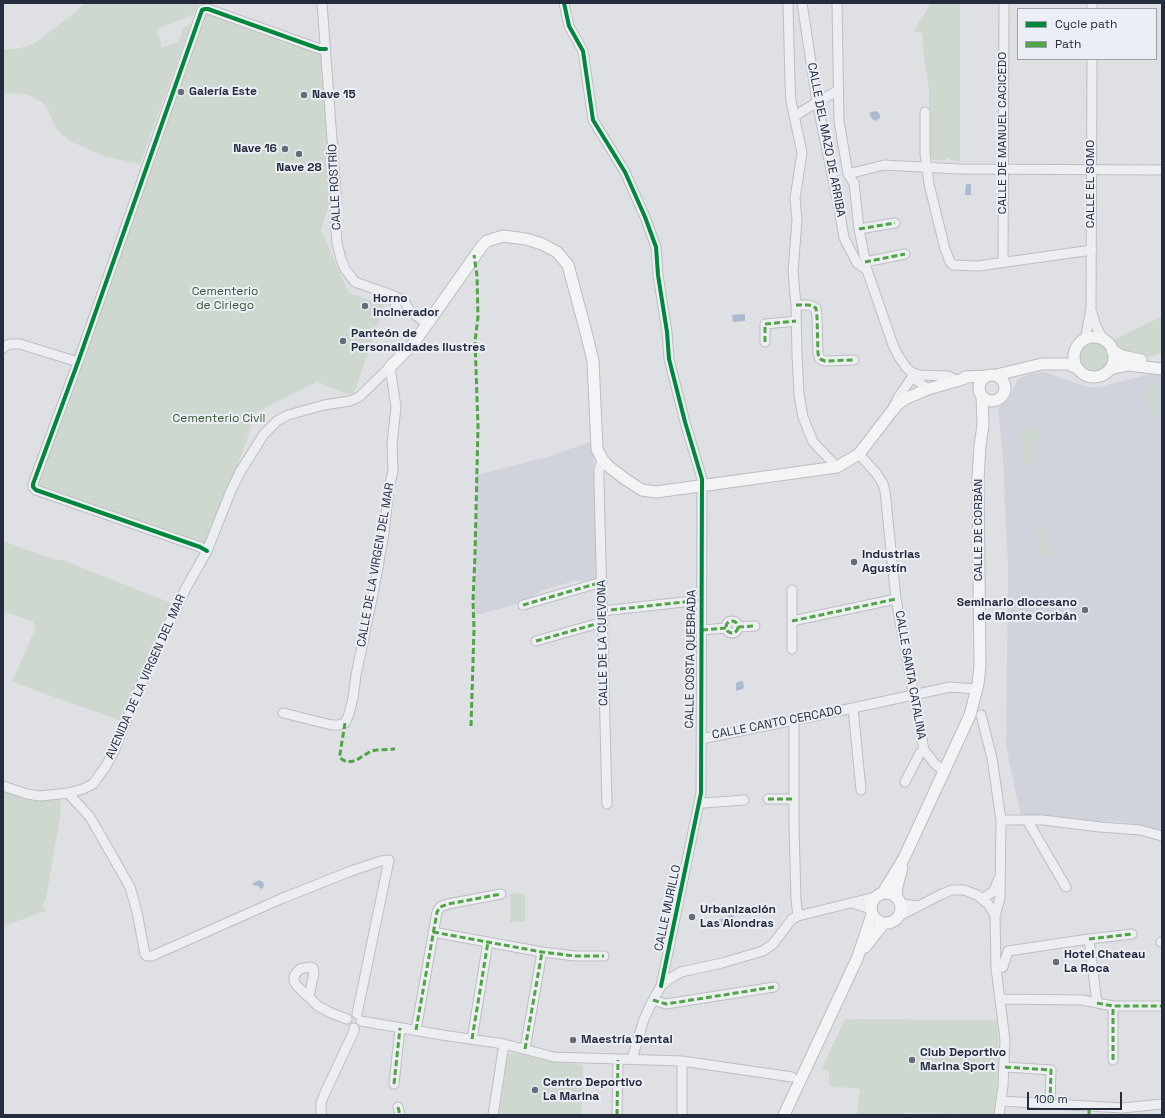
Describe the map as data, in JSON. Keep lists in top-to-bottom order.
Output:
{
  "streets": {
    "main road": ["CALLE DE CORBÁN", "AVENIDA DE LA VIRGEN DEL MAR"],
    "street": [
      "CALLE DE MANUEL CACICEDO",
      "CALLE DEL MAZO DE ARRIBA",
      "CALLE EL SOMO",
      "CALLE ROSTRÍO",
      "CALLE DE LA VIRGEN DEL MAR",
      "CALLE DE LA CUEVONA",
      "CALLE COSTA QUEBRADA",
      "CALLE SANTA CATALINA",
      "CALLE CANTO CERCADO",
      "CALLE MURILLO"
    ]
  },
  "crossings": [
    ["CALLE DEL MAZO DE ARRIBA", "AVENIDA DE LA VIRGEN DEL MAR"],
    ["CALLE ROSTRÍO", "AVENIDA DE LA VIRGEN DEL MAR"],
    ["CALLE DE CORBÁN", "CALLE SANTA CATALINA"],
    ["CALLE DE CORBÁN", "AVENIDA DE LA VIRGEN DEL MAR"],
    ["CALLE DE CORBÁN", "CALLE CANTO CERCADO"],
    ["CALLE DE LA VIRGEN DEL MAR", "AVENIDA DE LA VIRGEN DEL MAR"],
    ["CALLE DE LA CUEVONA", "AVENIDA DE LA VIRGEN DEL MAR"],
    ["CALLE COSTA QUEBRADA", "AVENIDA DE LA VIRGEN DEL MAR"],
    ["CALLE COSTA QUEBRADA", "CALLE CANTO CERCADO"],
    ["CALLE COSTA QUEBRADA", "CALLE MURILLO"],
    ["CALLE SANTA CATALINA", "AVENIDA DE LA VIRGEN DEL MAR"],
    ["CALLE SANTA CATALINA", "CALLE CANTO CERCADO"]
  ],
  "parks": ["Cementerio de Ciriego", "Cementerio Civil"],
  "places": [
    "Galería Este",
    "Nave 15",
    "Nave 16",
    "Nave 28",
    "Horno incinerador",
    "Panteón de Personalidades Ilustres",
    "Industrias Agustín",
    "Seminario diocesano de Monte Corbán",
    "Urbanización Las Alondras",
    "Hotel Chateau La Roca",
    "Maestría Dental",
    "Club Deportivo Marina Sport",
    "Centro Deportivo La Marina"
  ],
  "legend": ["Cycle path", "Path"],
  "scale_bar": "100 m"
}
